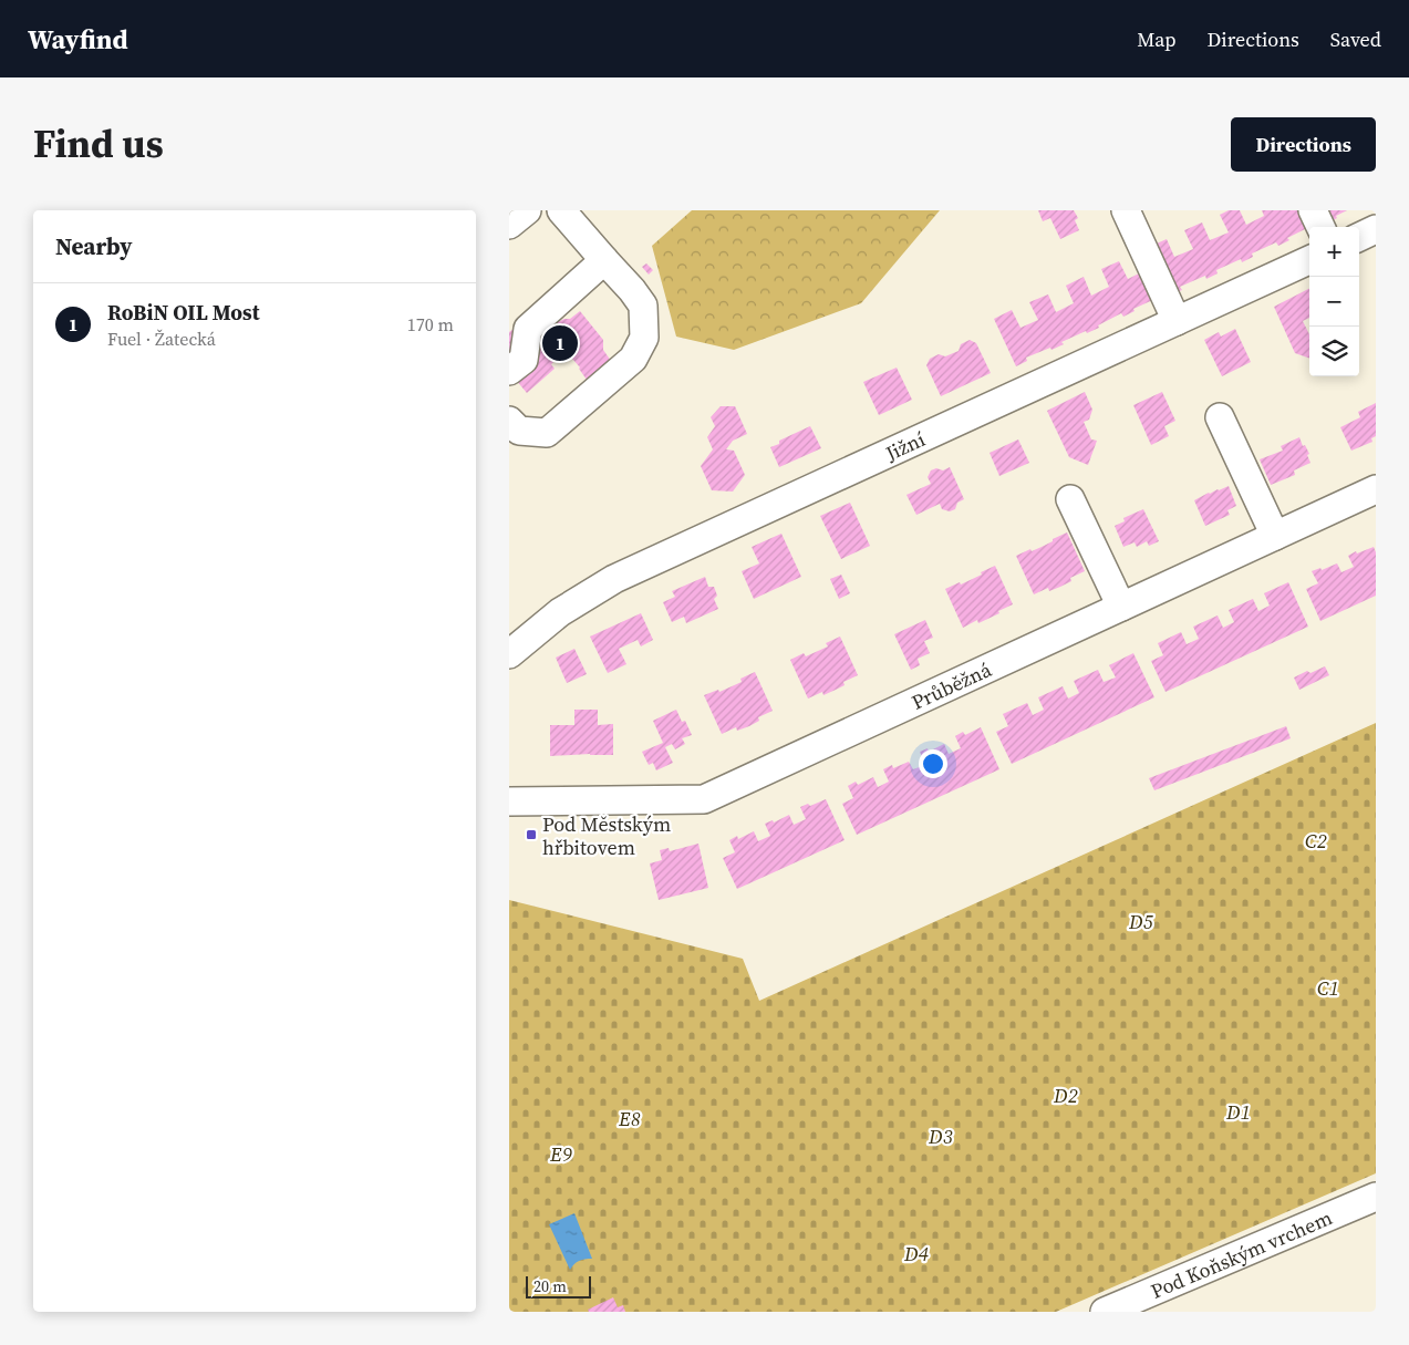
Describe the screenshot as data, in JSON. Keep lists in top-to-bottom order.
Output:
{
  "streets": {
    "street": ["Jižní", "Průběžná", "Pod Koňským vrchem"]
  },
  "parks": [
    "C2",
    "D5",
    "C1",
    "D2",
    "D1",
    "E8",
    "D3",
    "E9",
    "D4"
  ],
  "places": {
    "transit": ["Pod Městským hřbitovem"]
  },
  "scale_bar": "20 m",
  "page": {
    "header": "Wayfind",
    "nav": ["Map", "Directions", "Saved"],
    "title": "Find us",
    "buttons": "Directions",
    "heading": "Nearby",
    "map_buttons": ["+", "−"],
    "list": [
      {
        "mark": "1",
        "name": "RoBiN OIL Most",
        "note": "Fuel · Žatecká",
        "value": "170 m"
      }
    ],
    "pins": "1",
    "scale": "20 m"
  }
}
